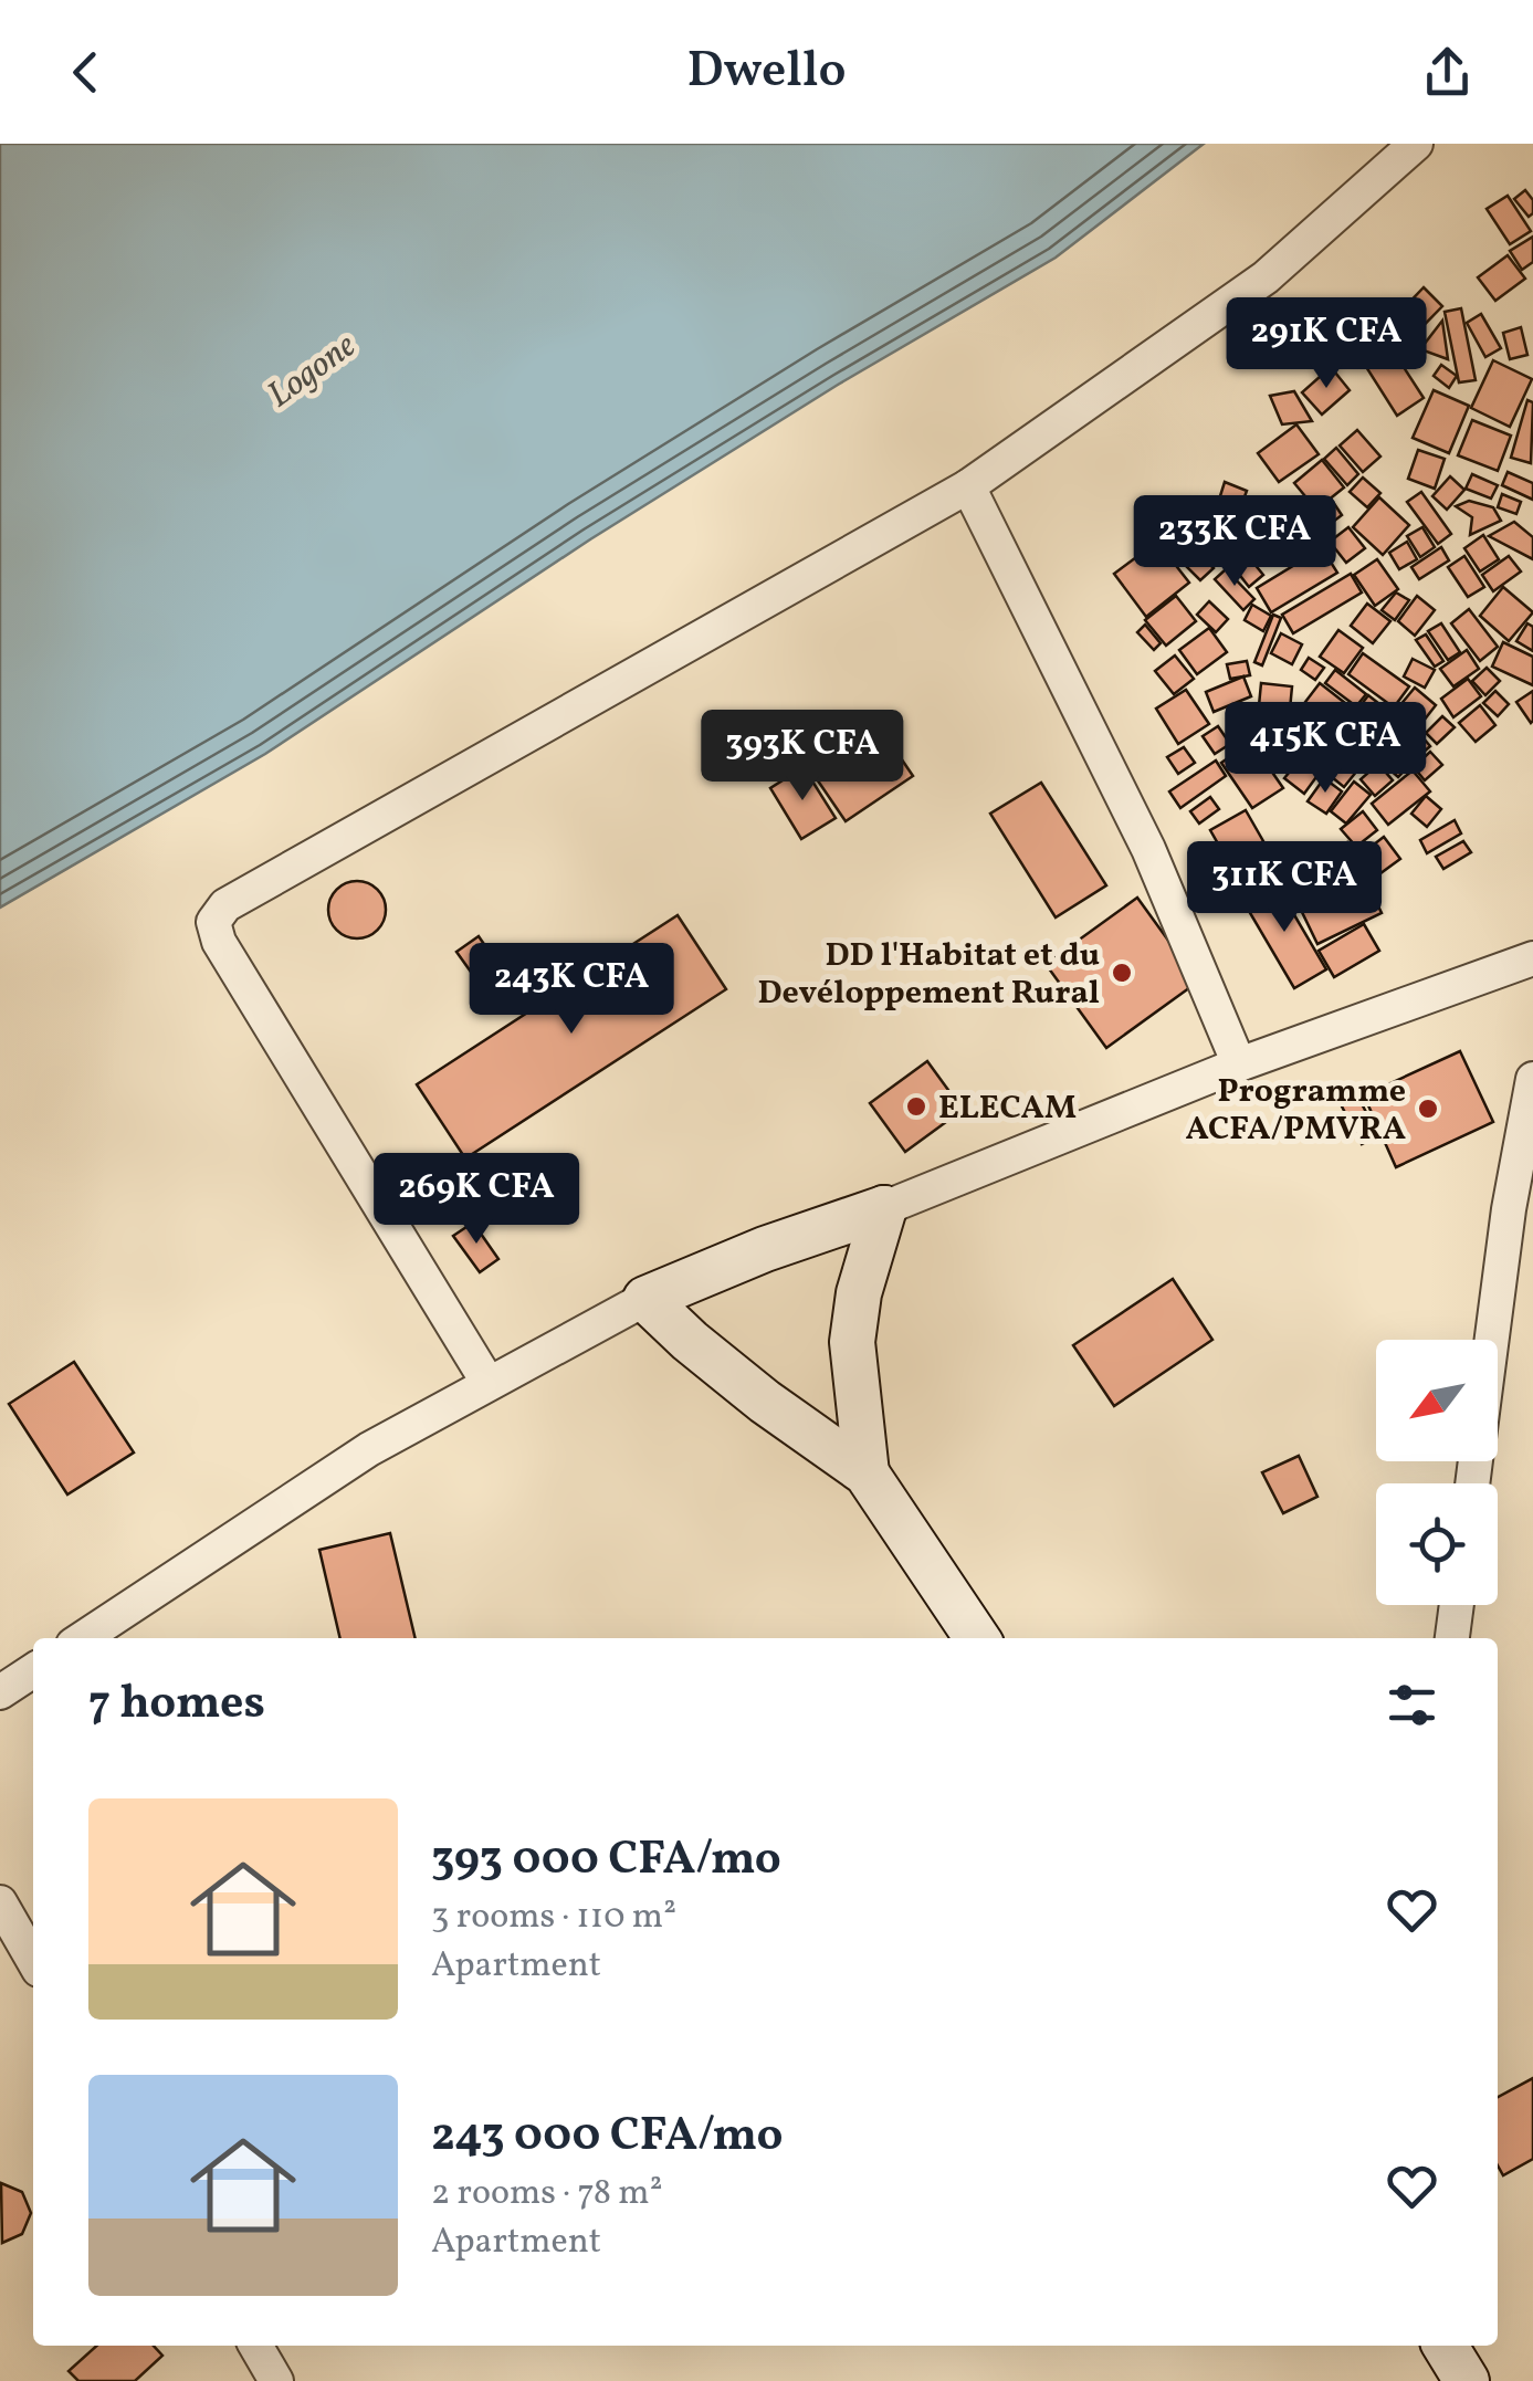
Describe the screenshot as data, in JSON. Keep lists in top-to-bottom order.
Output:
{
  "water": ["Logone"],
  "places": ["DD l'Habitat et du Devéloppement Rural", "ELECAM", "Programme ACFA/PMVRA"],
  "north": "bottom left",
  "page": {
    "header": "Dwello",
    "price": [
      "291K CFA",
      "233K CFA",
      "415K CFA",
      "393K CFA",
      "311K CFA",
      "243K CFA",
      "269K CFA"
    ],
    "heading": "7 homes",
    "list": [
      {
        "name": "393 000 CFA/mo",
        "note": "3 rooms · 110 m² · Apartment"
      },
      {
        "name": "243 000 CFA/mo",
        "note": "2 rooms · 78 m² · Apartment"
      }
    ]
  }
}
